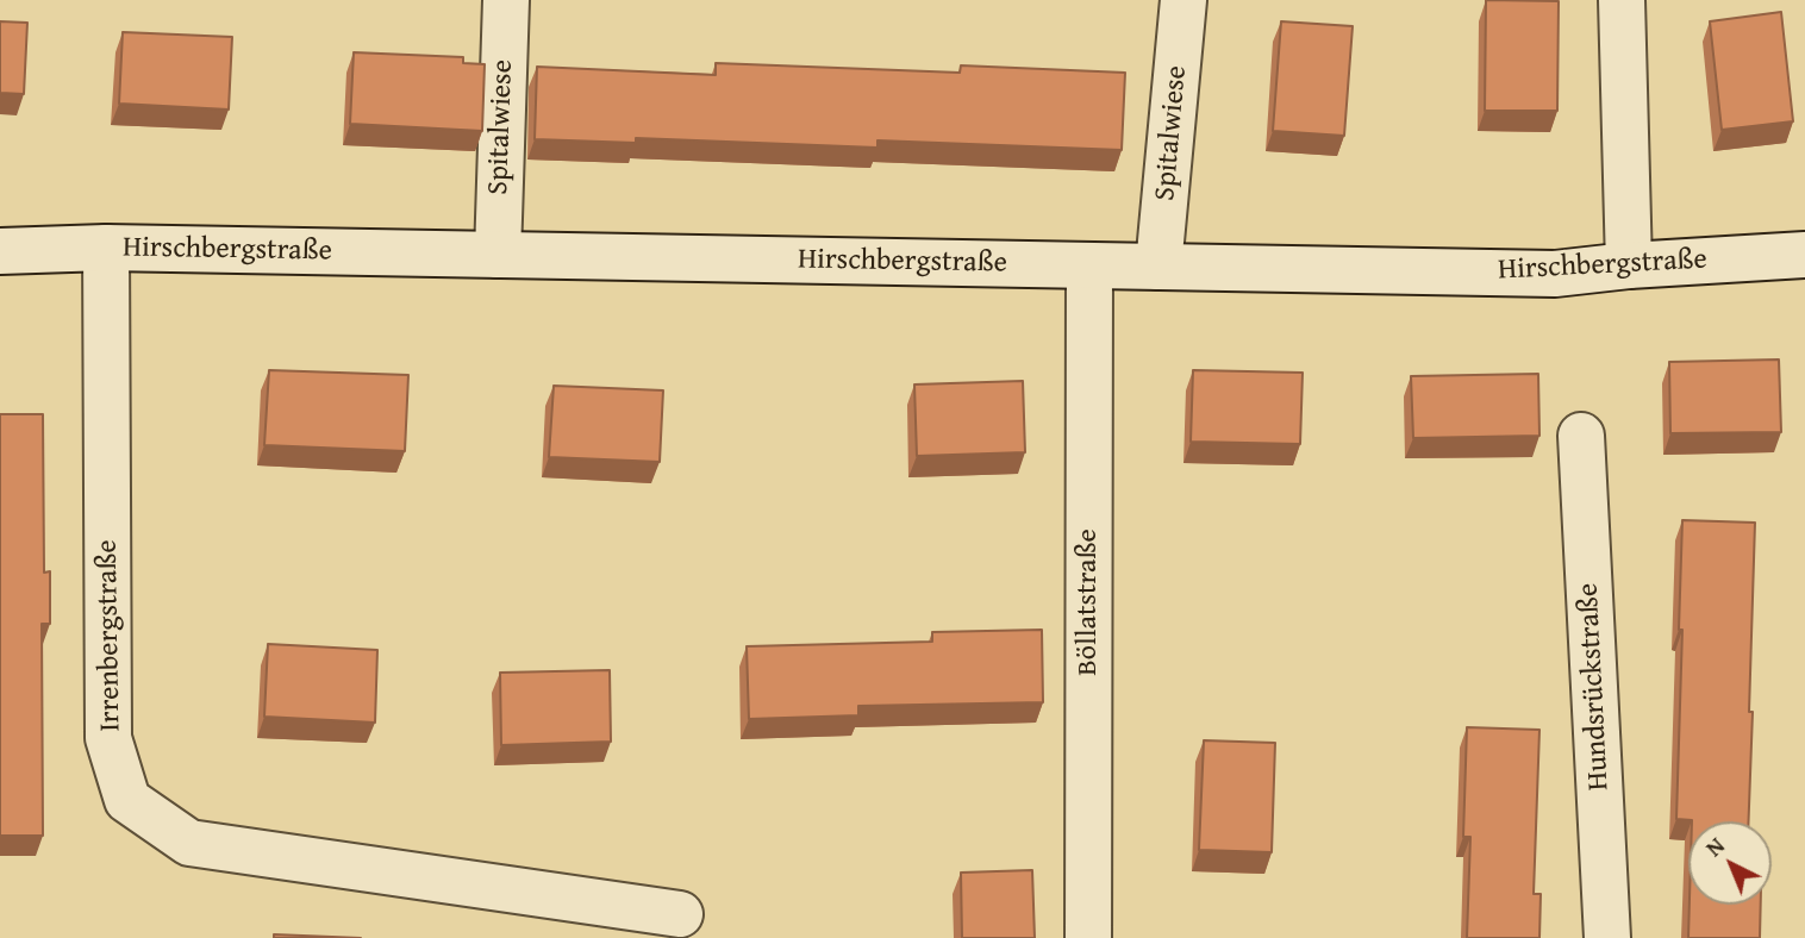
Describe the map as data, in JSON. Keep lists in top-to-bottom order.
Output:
{
  "streets": {
    "street": [
      "Spitalwiese",
      "Hirschbergstraße",
      "Böllatstraße",
      "Irrenbergstraße",
      "Hundsrückstraße"
    ]
  },
  "crossings": [
    ["Spitalwiese", "Hirschbergstraße"],
    ["Hirschbergstraße", "Böllatstraße"],
    ["Hirschbergstraße", "Irrenbergstraße"]
  ],
  "north": "top left"
}
